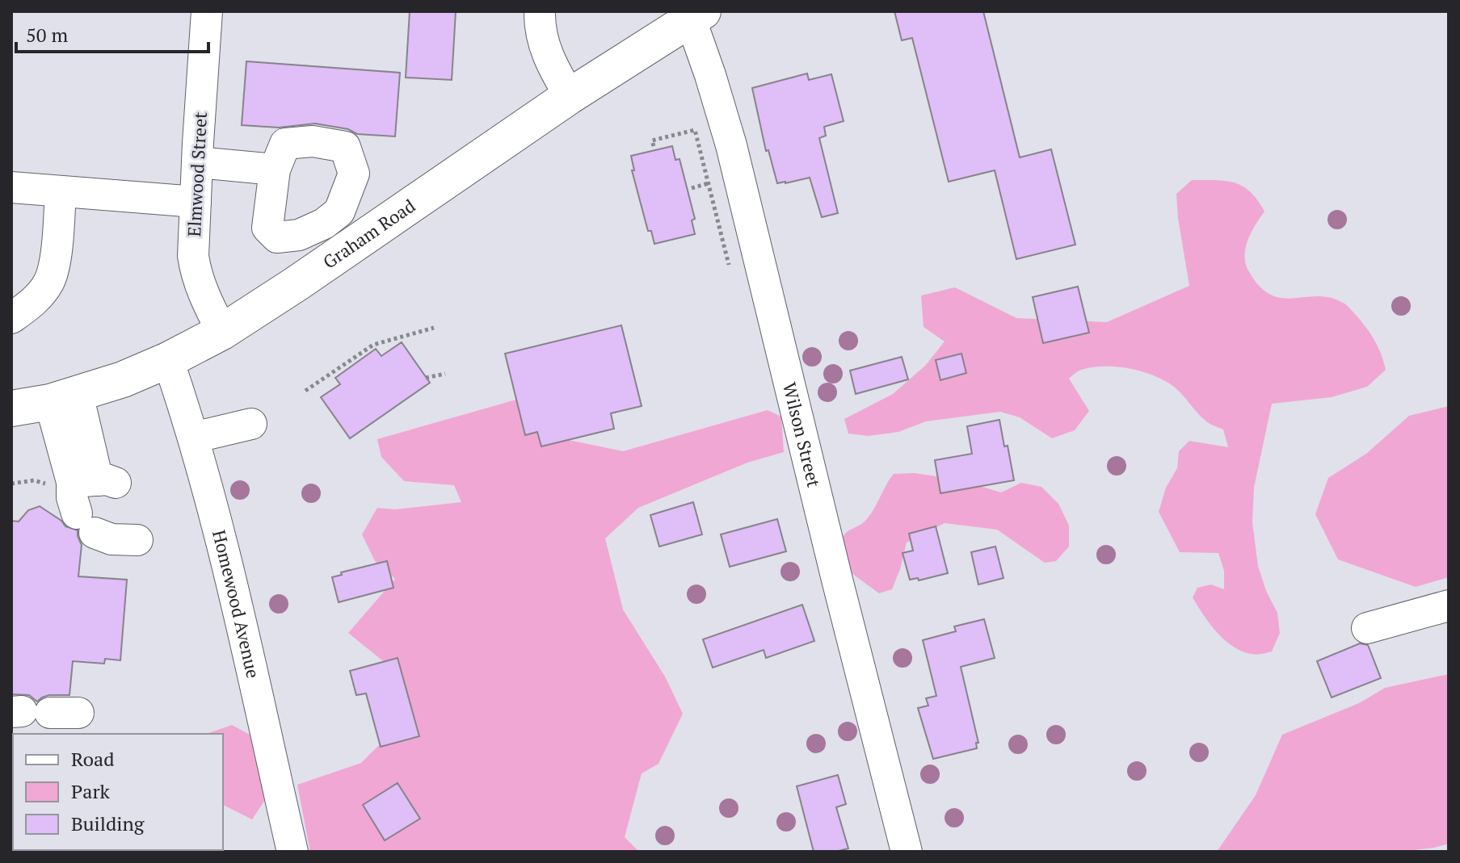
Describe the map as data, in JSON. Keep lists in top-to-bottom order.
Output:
{
  "streets": {
    "main road": ["Graham Road"],
    "street": ["Elmwood Street", "Wilson Street", "Homewood Avenue"]
  },
  "crossings": [
    ["Elmwood Street", "Graham Road"],
    ["Graham Road", "Wilson Street"],
    ["Graham Road", "Homewood Avenue"]
  ],
  "legend": ["Road", "Park", "Building"],
  "scale_bar": "50 m"
}
